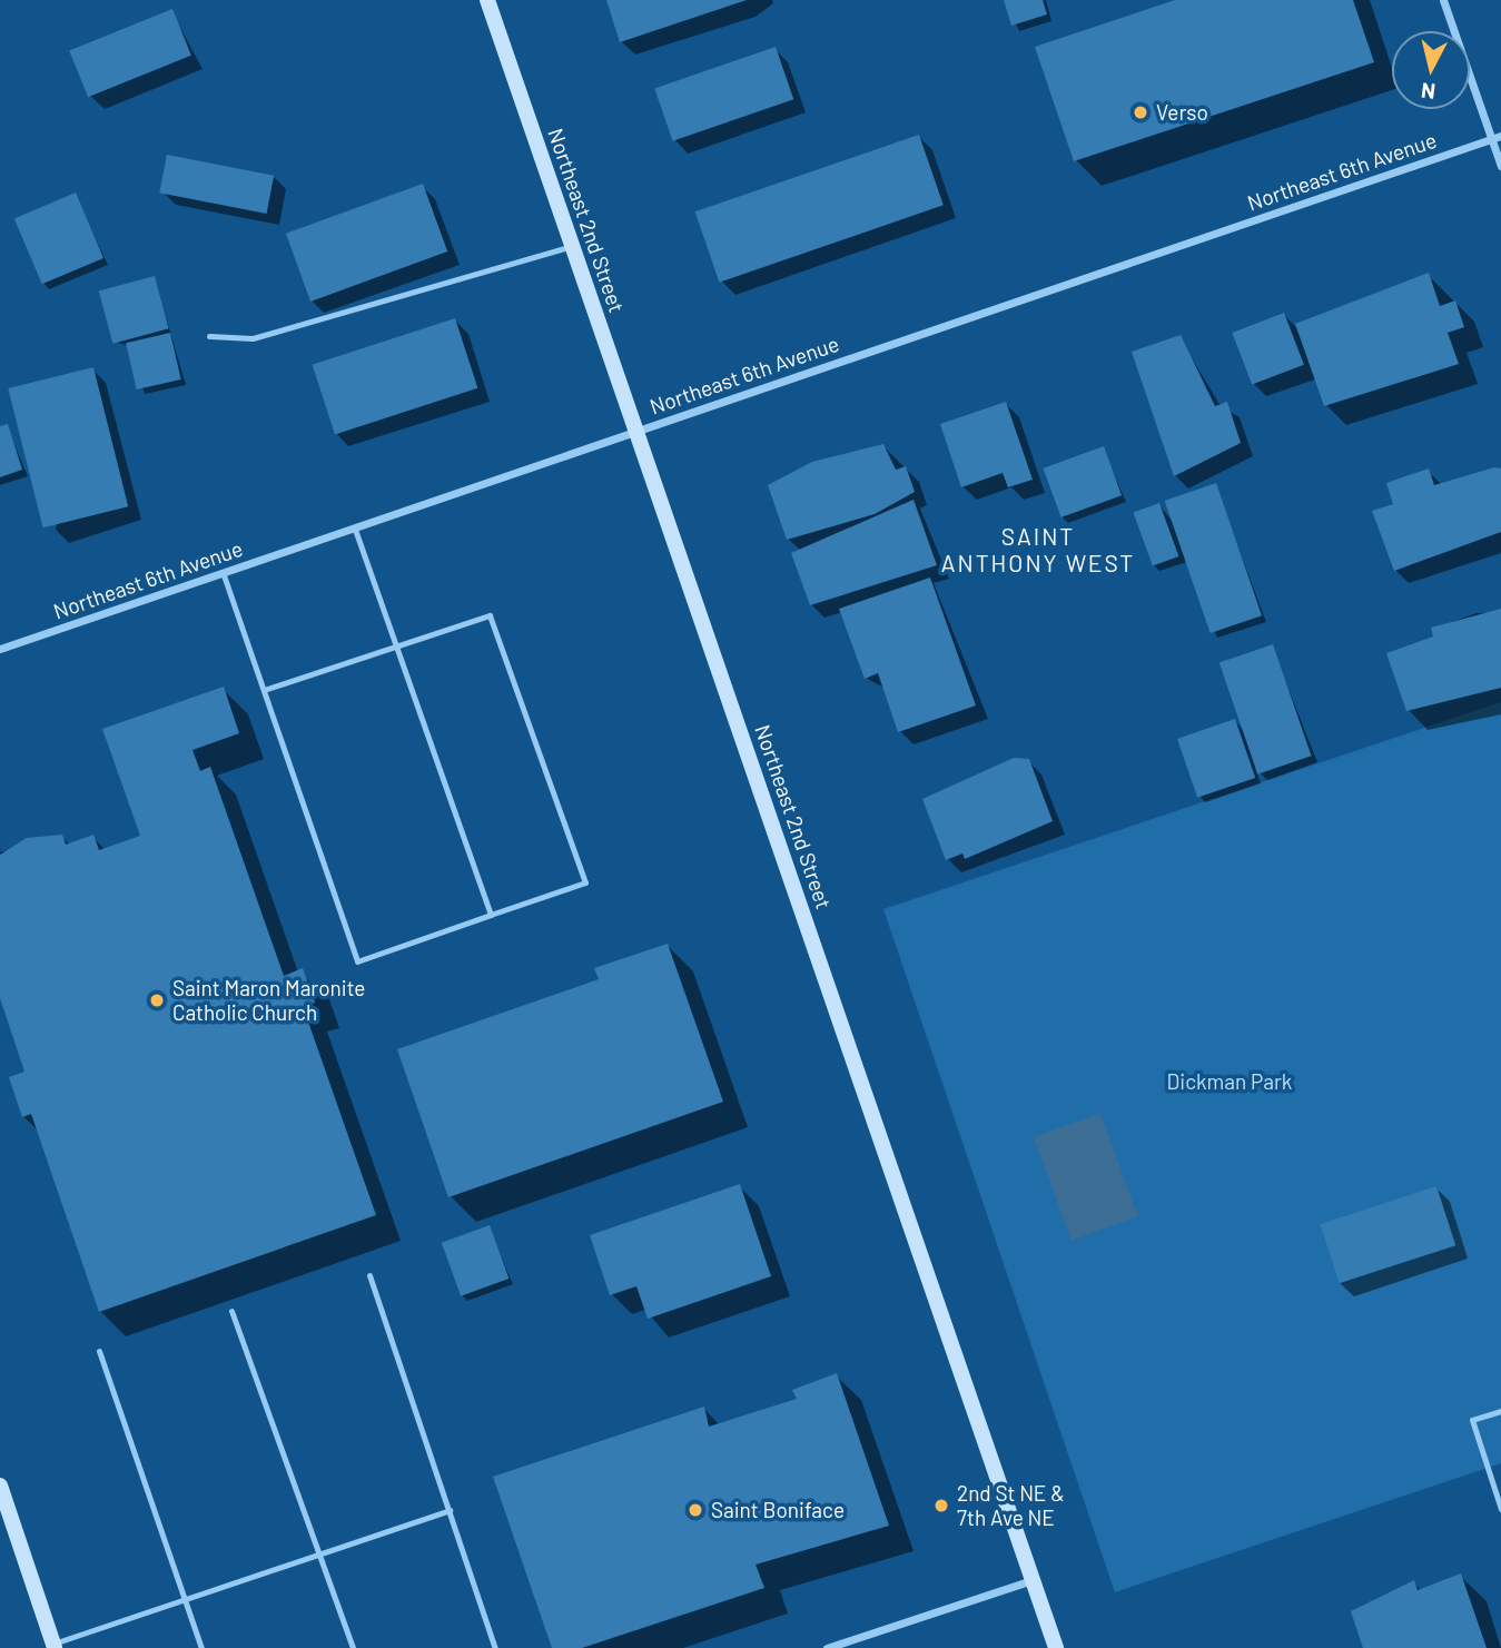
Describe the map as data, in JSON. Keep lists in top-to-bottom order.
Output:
{
  "streets": {
    "street": ["Northeast 6th Avenue", "Northeast 2nd Street"]
  },
  "crossings": [
    ["Northeast 6th Avenue", "Northeast 2nd Street"]
  ],
  "districts": ["SAINT ANTHONY WEST"],
  "parks": ["Dickman Park"],
  "places": [
    "Verso",
    "Saint Maron Maronite Catholic Church",
    "2nd St NE & 7th Ave NE",
    "Saint Boniface"
  ],
  "north": "bottom"
}
